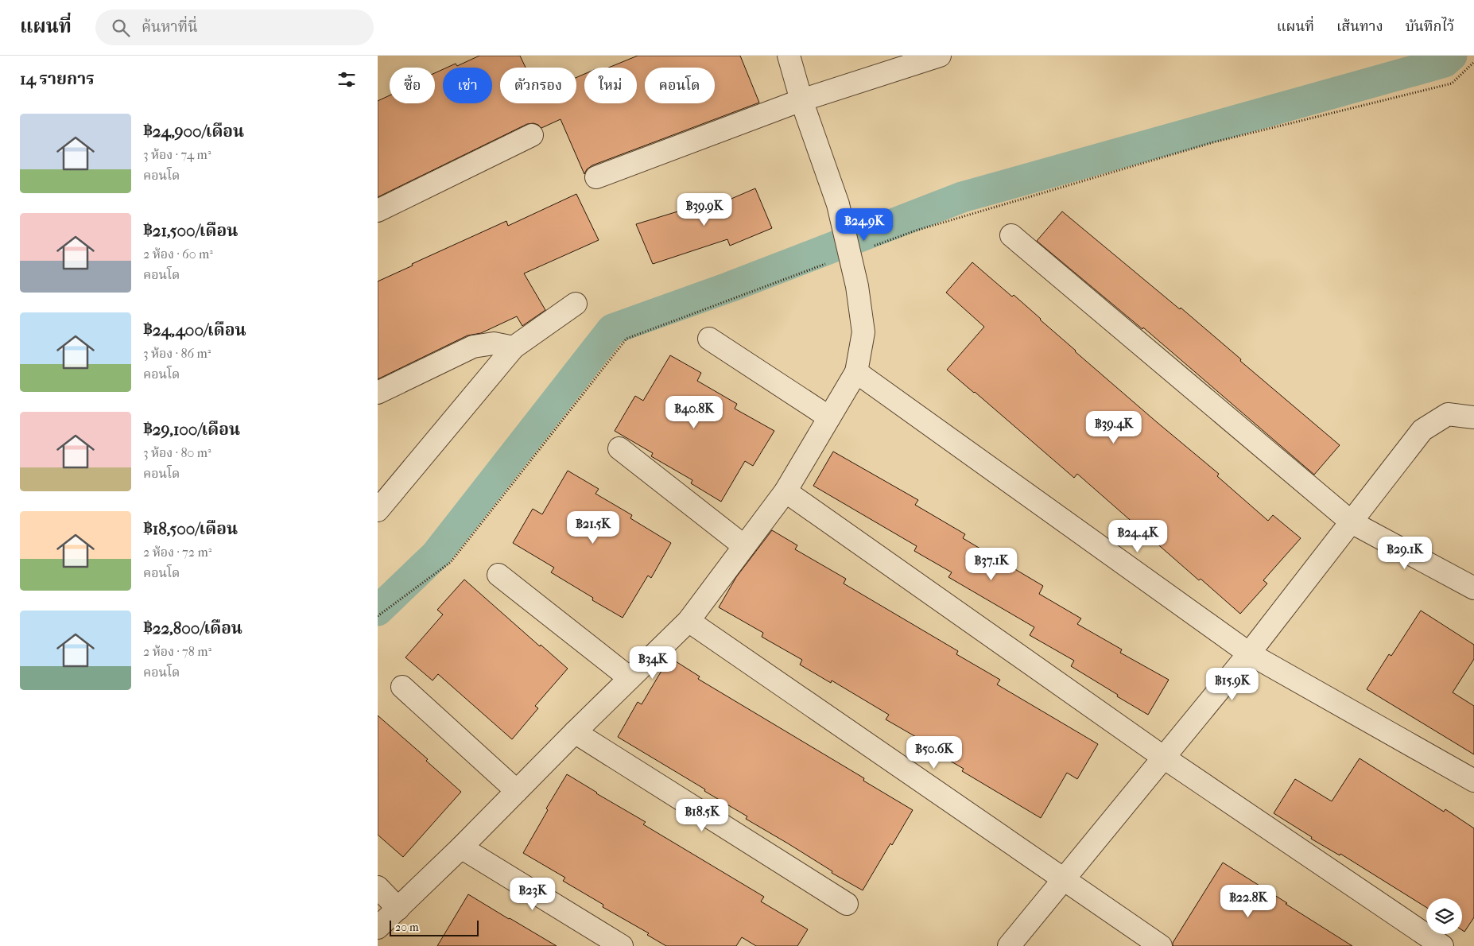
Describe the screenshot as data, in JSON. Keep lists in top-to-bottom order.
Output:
{
  "scale_bar": "20 m",
  "page": {
    "header": "แผนที่",
    "search": "ค้นหาที่นี่",
    "nav": ["แผนที่", "เส้นทาง", "บันทึกไว้"],
    "heading": "14 รายการ",
    "chip": [
      "ซื้อ",
      "เช่า",
      "ตัวกรอง",
      "ใหม่",
      "คอนโด"
    ],
    "list": [
      {
        "name": "฿24,900/เดือน",
        "note": "3 ห้อง · 74 m² · คอนโด"
      },
      {
        "name": "฿21,500/เดือน",
        "note": "2 ห้อง · 60 m² · คอนโด"
      },
      {
        "name": "฿24,400/เดือน",
        "note": "3 ห้อง · 86 m² · คอนโด"
      },
      {
        "name": "฿29,100/เดือน",
        "note": "3 ห้อง · 80 m² · คอนโด"
      },
      {
        "name": "฿18,500/เดือน",
        "note": "2 ห้อง · 72 m² · คอนโด"
      },
      {
        "name": "฿22,800/เดือน",
        "note": "2 ห้อง · 78 m² · คอนโด"
      }
    ],
    "price": [
      "฿39.9K",
      "฿24.9K",
      "฿40.8K",
      "฿39.4K",
      "฿21.5K",
      "฿24.4K",
      "฿29.1K",
      "฿37.1K",
      "฿34K",
      "฿15.9K",
      "฿50.6K",
      "฿18.5K",
      "฿23K",
      "฿22.8K"
    ],
    "scale": "20 m"
  }
}
